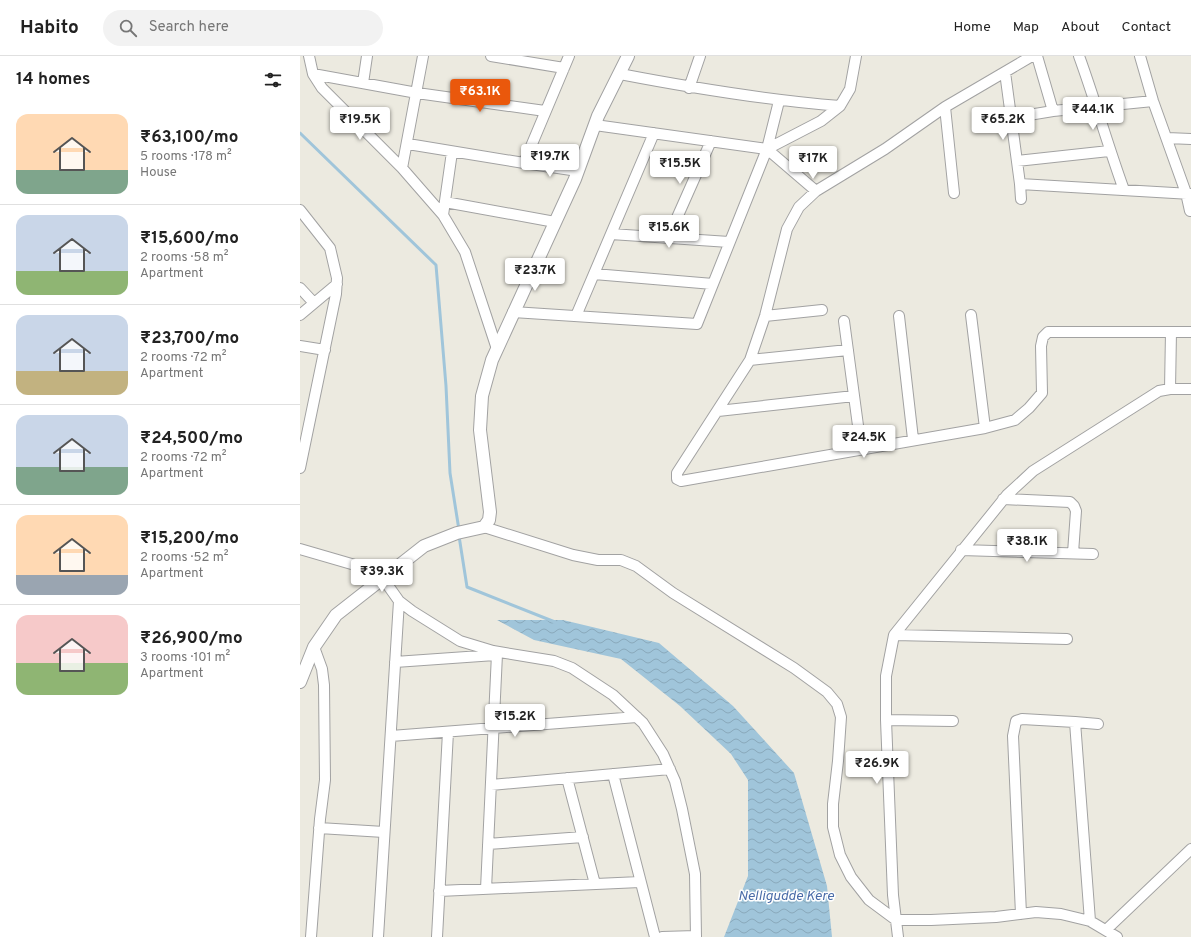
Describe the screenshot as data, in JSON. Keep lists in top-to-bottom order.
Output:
{
  "water": ["Nelligudde Kere"],
  "page": {
    "header": "Habito",
    "search": "Search here",
    "nav": [
      "Home",
      "Map",
      "About",
      "Contact"
    ],
    "heading": "14 homes",
    "price": [
      "₹63.1K",
      "₹44.1K",
      "₹19.5K",
      "₹65.2K",
      "₹19.7K",
      "₹17K",
      "₹15.5K",
      "₹15.6K",
      "₹23.7K",
      "₹24.5K",
      "₹38.1K",
      "₹39.3K",
      "₹15.2K",
      "₹26.9K"
    ],
    "list": [
      {
        "name": "₹63,100/mo",
        "note": "5 rooms · 178 m² · House"
      },
      {
        "name": "₹15,600/mo",
        "note": "2 rooms · 58 m² · Apartment"
      },
      {
        "name": "₹23,700/mo",
        "note": "2 rooms · 72 m² · Apartment"
      },
      {
        "name": "₹24,500/mo",
        "note": "2 rooms · 72 m² · Apartment"
      },
      {
        "name": "₹15,200/mo",
        "note": "2 rooms · 52 m² · Apartment"
      },
      {
        "name": "₹26,900/mo",
        "note": "3 rooms · 101 m² · Apartment"
      }
    ]
  }
}
